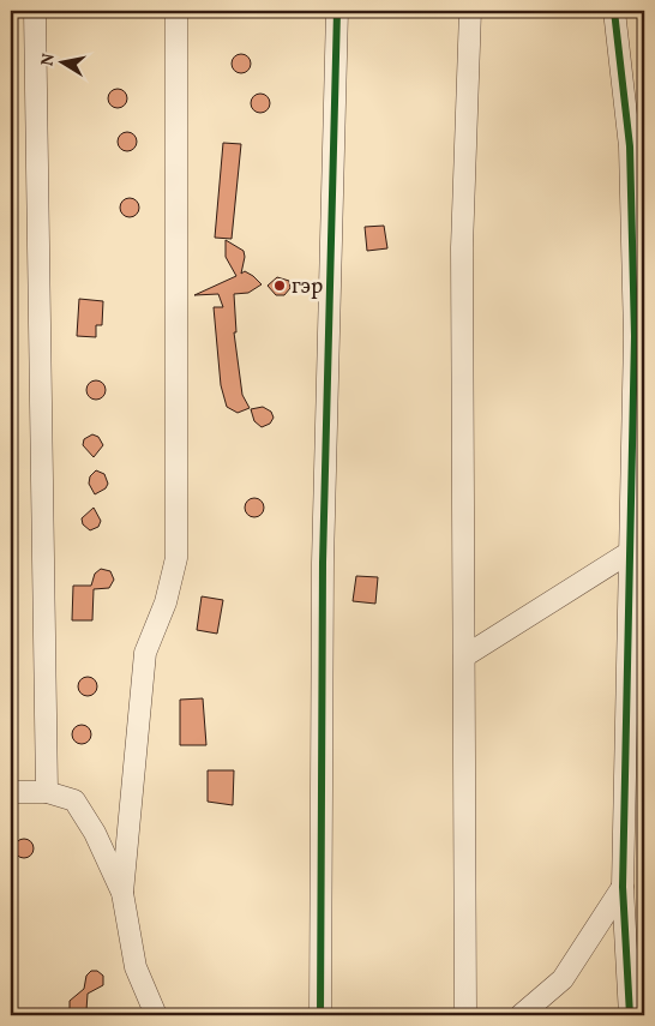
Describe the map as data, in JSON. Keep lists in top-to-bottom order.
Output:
{
  "places": ["гэр"],
  "north": "left"
}
